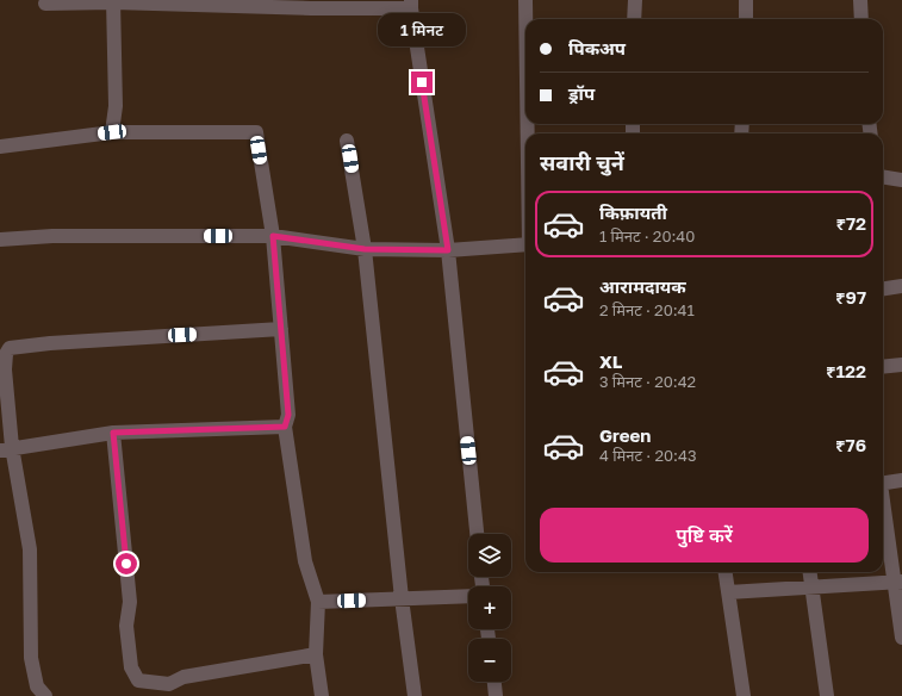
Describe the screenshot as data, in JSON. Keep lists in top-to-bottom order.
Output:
{
  "page": {
    "bubble": "1 मिनट",
    "banner": ["पिकअप", "ड्रॉप"],
    "heading": "सवारी चुनें",
    "list": [
      {
        "name": "किफ़ायती",
        "note": "1 मिनट · 20:40",
        "value": "₹72"
      },
      {
        "name": "आरामदायक",
        "note": "2 मिनट · 20:41",
        "value": "₹97"
      },
      {
        "name": "XL",
        "note": "3 मिनट · 20:42",
        "value": "₹122"
      },
      {
        "name": "Green",
        "note": "4 मिनट · 20:43",
        "value": "₹76"
      }
    ],
    "buttons": "पुष्टि करें",
    "map_buttons": ["+", "−"]
  }
}
